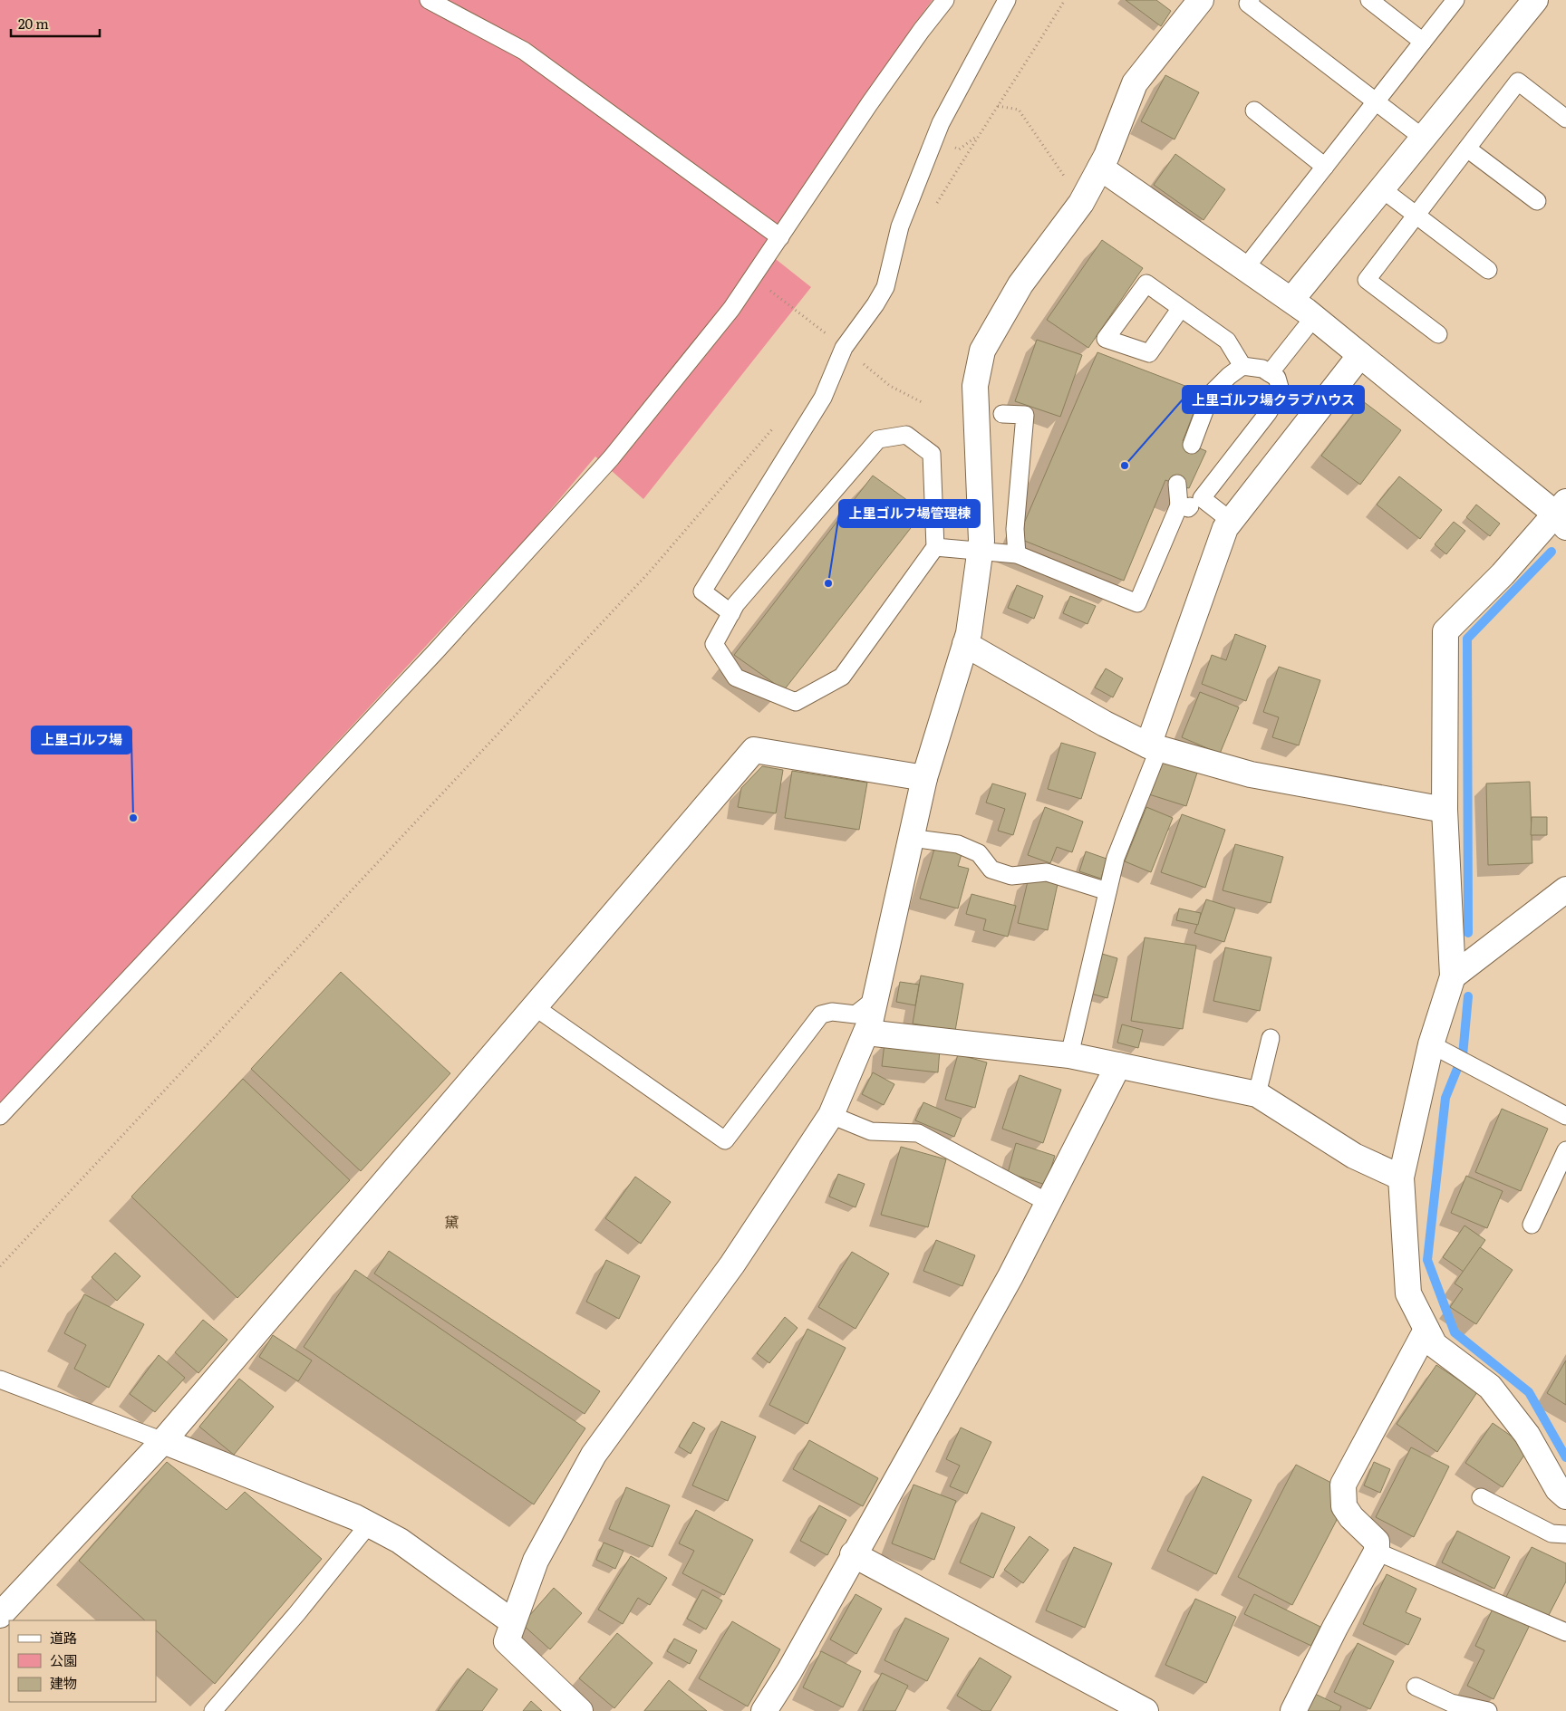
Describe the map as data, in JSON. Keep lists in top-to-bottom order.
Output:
{
  "districts": ["黛"],
  "places": ["上里ゴルフ場クラブハウス", "上里ゴルフ場管理棟", "上里ゴルフ場"],
  "legend": ["道路", "公園", "建物"],
  "scale_bar": "20 m"
}
